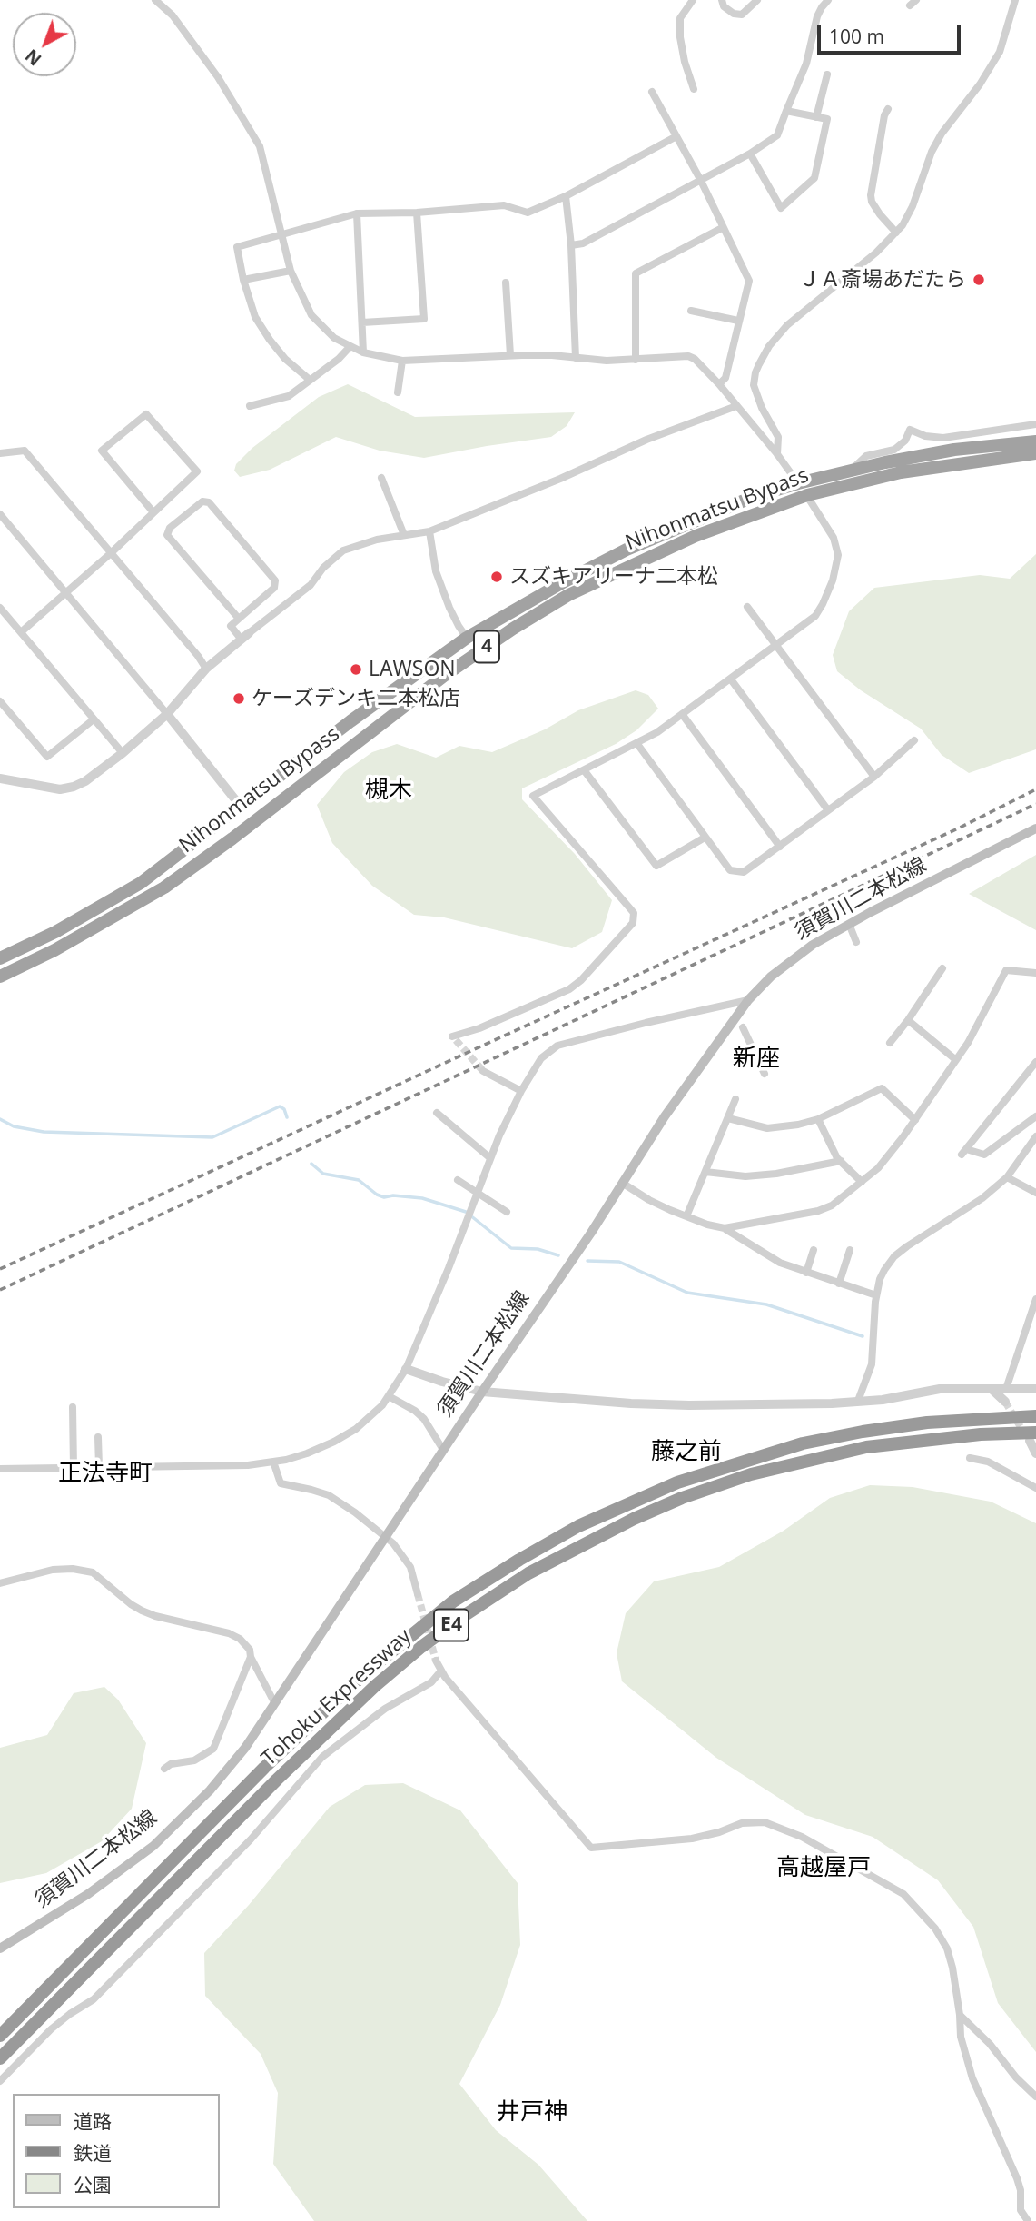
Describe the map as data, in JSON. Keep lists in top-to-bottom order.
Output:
{
  "streets": {
    "highway": [
      "Nihonmatsu Bypass",
      "4",
      "E4",
      "Tohoku Expressway"
    ],
    "main road": ["須賀川二本松線"]
  },
  "districts": [
    "槻木",
    "新座",
    "藤之前",
    "正法寺町",
    "高越屋戸",
    "井戸神"
  ],
  "places": [
    "ＪＡ斎場あだたら",
    "スズキアリーナ二本松",
    "LAWSON",
    "ケーズデンキ二本松店"
  ],
  "legend": ["道路", "鉄道", "公園"],
  "scale_bar": "100 m",
  "north": "bottom left"
}
